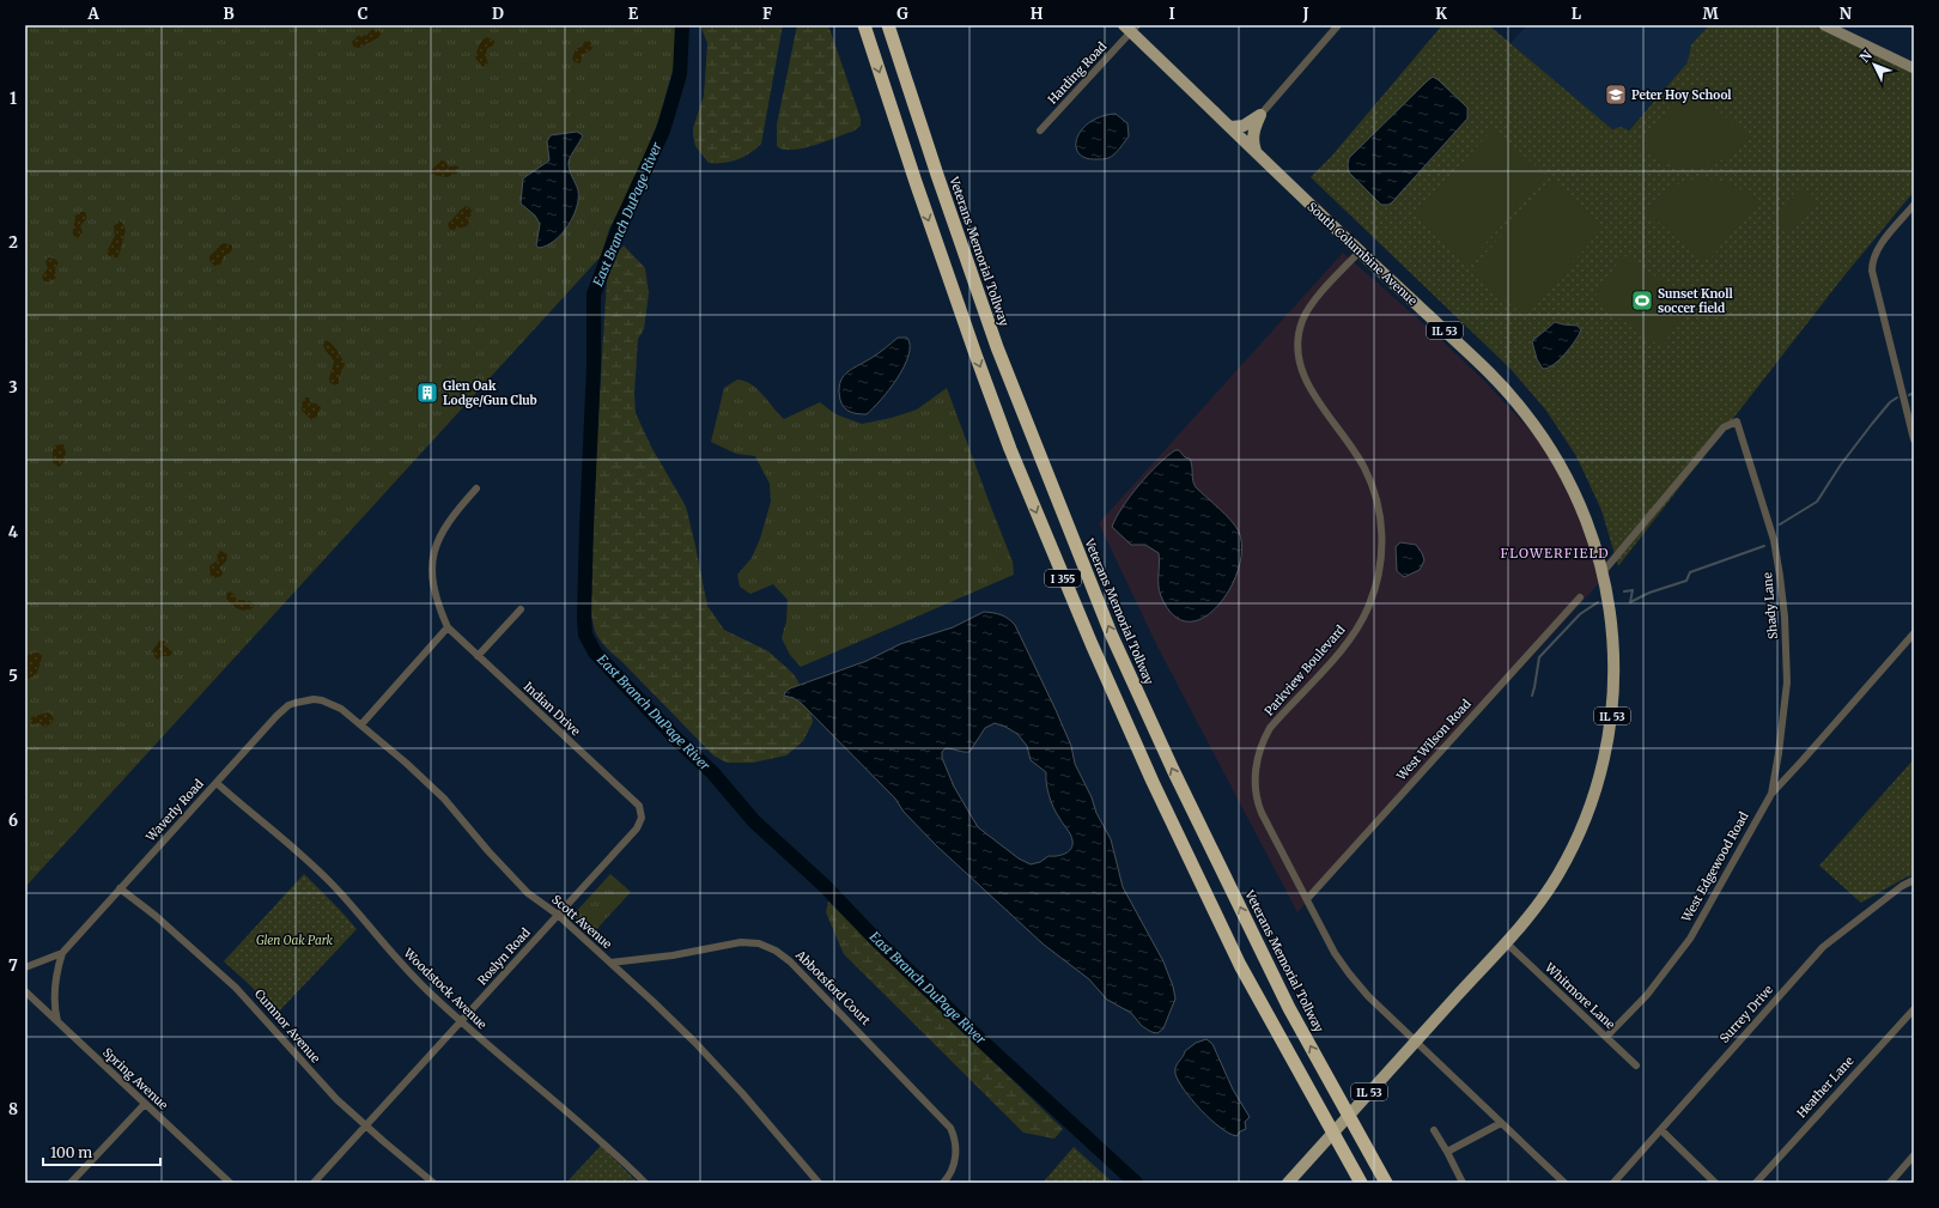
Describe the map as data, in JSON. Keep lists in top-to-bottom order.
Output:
{
  "streets": {
    "highway": ["Veterans Memorial Tollway", "I 355"],
    "main road": ["South Columbine Avenue", "IL 53"],
    "street": [
      "Harding Road",
      "Shady Lane",
      "Parkview Boulevard",
      "Indian Drive",
      "West Wilson Road",
      "Waverly Road",
      "West Edgewood Road",
      "Scott Avenue",
      "Roslyn Road",
      "Abbotsford Court",
      "Woodstock Avenue",
      "Whitmore Lane",
      "Surrey Drive",
      "Cumnor Avenue",
      "Spring Avenue",
      "Heather Lane"
    ]
  },
  "crossings": [
    ["Harding Road", "South Columbine Avenue"],
    ["South Columbine Avenue", "IL 53"],
    ["South Columbine Avenue", "Shady Lane"],
    ["South Columbine Avenue", "Parkview Boulevard"],
    ["South Columbine Avenue", "Whitmore Lane"],
    ["IL 53", "Parkview Boulevard"],
    ["Shady Lane", "West Edgewood Road"],
    ["Parkview Boulevard", "West Wilson Road"],
    ["Indian Drive", "Roslyn Road"],
    ["Waverly Road", "Scott Avenue"],
    ["Waverly Road", "Woodstock Avenue"],
    ["Waverly Road", "Cumnor Avenue"],
    ["Waverly Road", "Spring Avenue"],
    ["West Edgewood Road", "Whitmore Lane"],
    ["Scott Avenue", "Roslyn Road"],
    ["Scott Avenue", "Abbotsford Court"],
    ["Roslyn Road", "Woodstock Avenue"],
    ["Roslyn Road", "Cumnor Avenue"]
  ],
  "districts": ["FLOWERFIELD"],
  "water": ["East Branch DuPage River"],
  "parks": ["Glen Oak Park"],
  "places": {
    "school or university": ["Peter Hoy School"],
    "sports": ["Sunset Knoll soccer field"],
    "building": ["Glen Oak Lodge/Gun Club"]
  },
  "scale_bar": "100 m",
  "north": "top left",
  "grid": {
    "columns": [
      "A",
      "B",
      "C",
      "D",
      "E",
      "F",
      "G",
      "H",
      "I",
      "J",
      "K",
      "L",
      "M",
      "N"
    ],
    "rows": [
      "1",
      "2",
      "3",
      "4",
      "5",
      "6",
      "7",
      "8"
    ]
  }
}
